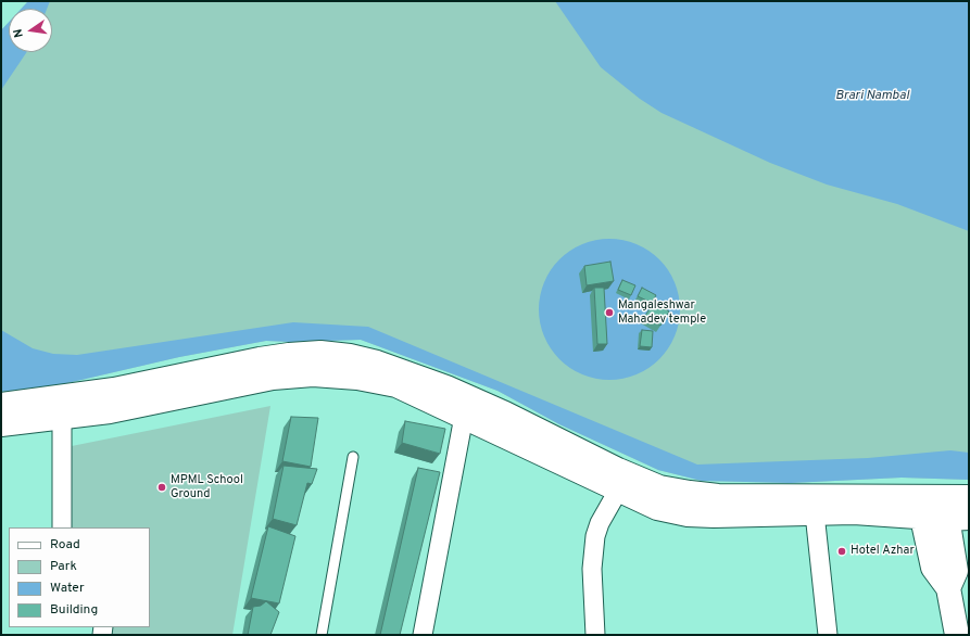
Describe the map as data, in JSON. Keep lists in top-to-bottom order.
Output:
{
  "water": ["Brari Nambal"],
  "places": ["Mangaleshwar Mahadev temple", "MPML School Ground", "Hotel Azhar"],
  "legend": [
    "Road",
    "Park",
    "Water",
    "Building"
  ],
  "north": "left"
}
